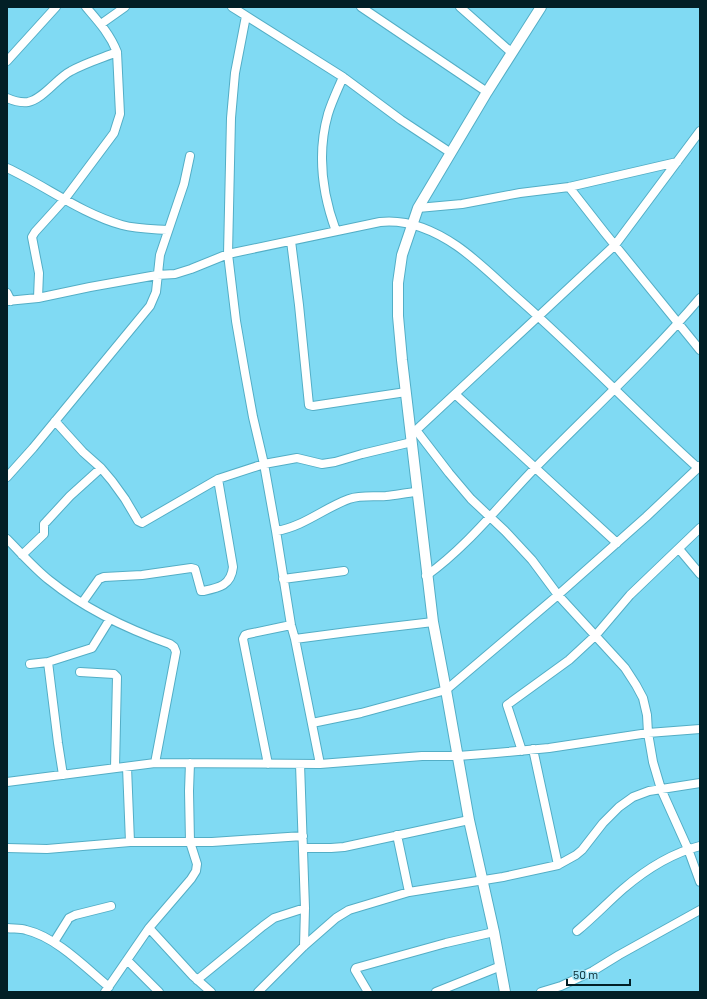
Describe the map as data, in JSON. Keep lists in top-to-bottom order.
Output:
{
  "scale_bar": "50 m"
}
